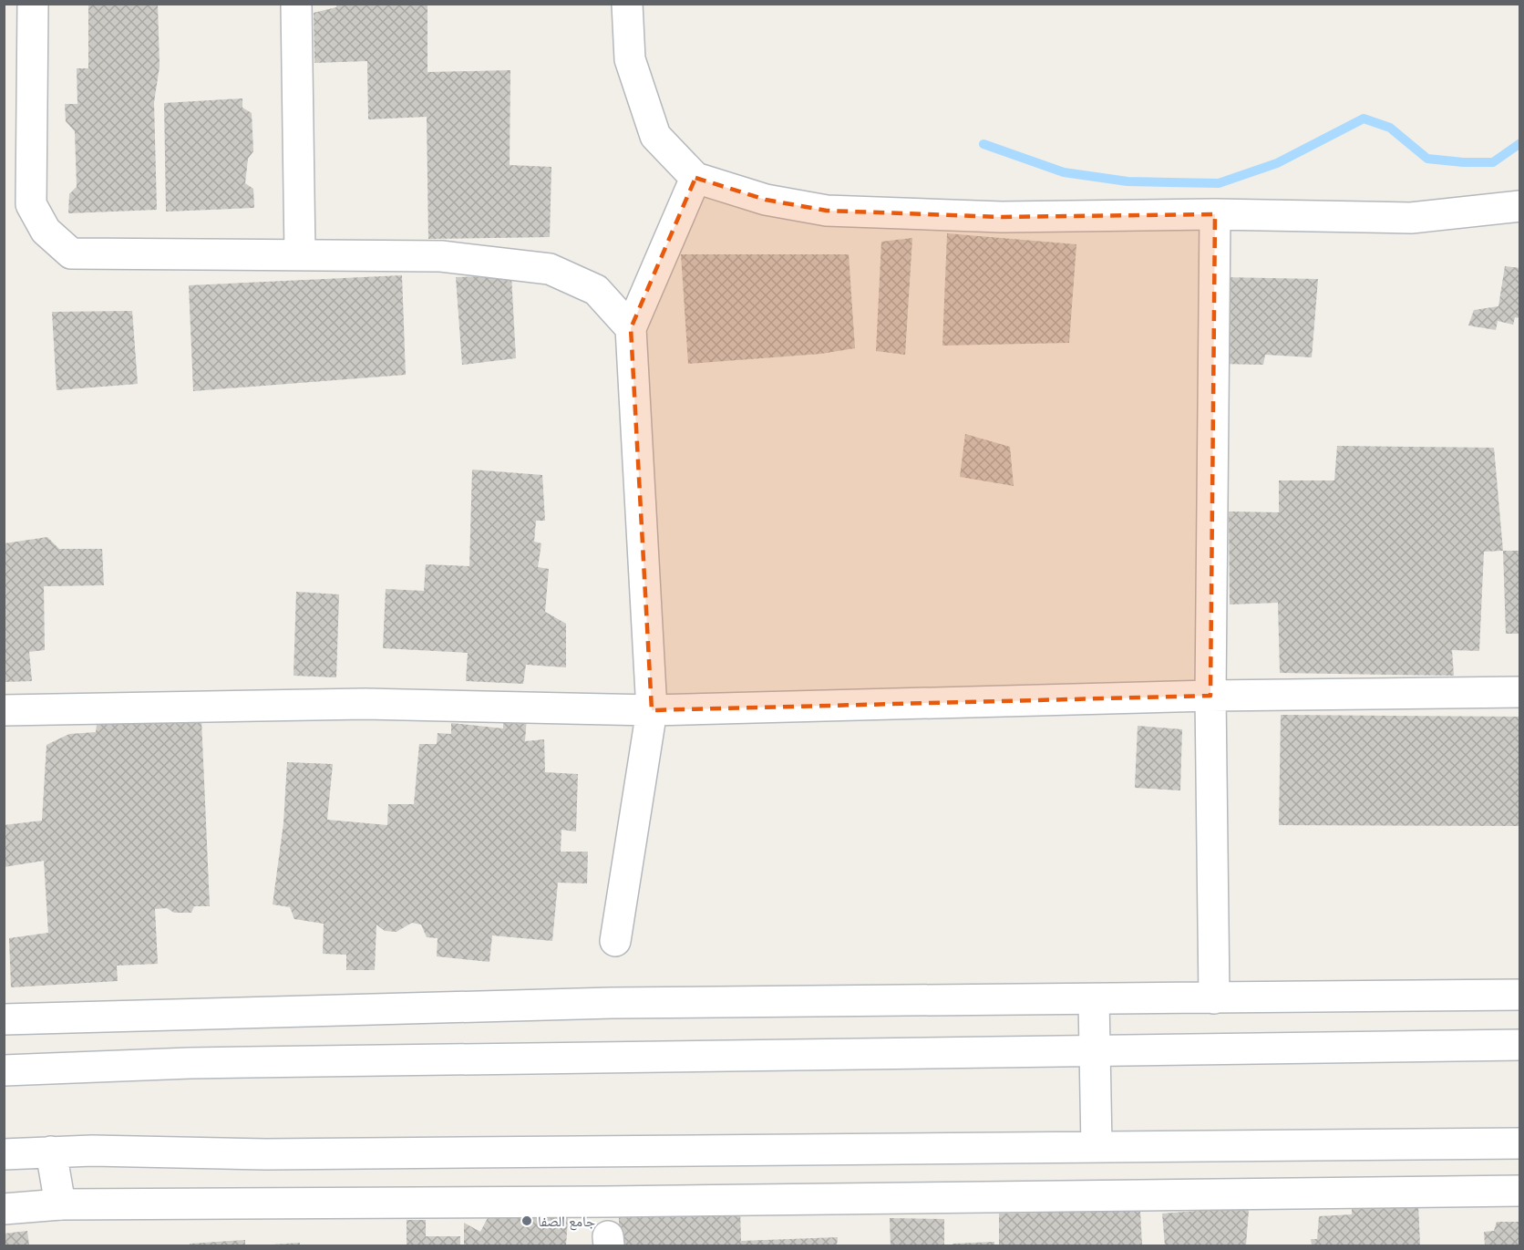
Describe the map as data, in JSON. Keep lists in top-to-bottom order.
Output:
{
  "places": ["جامع الصفا"]
}
